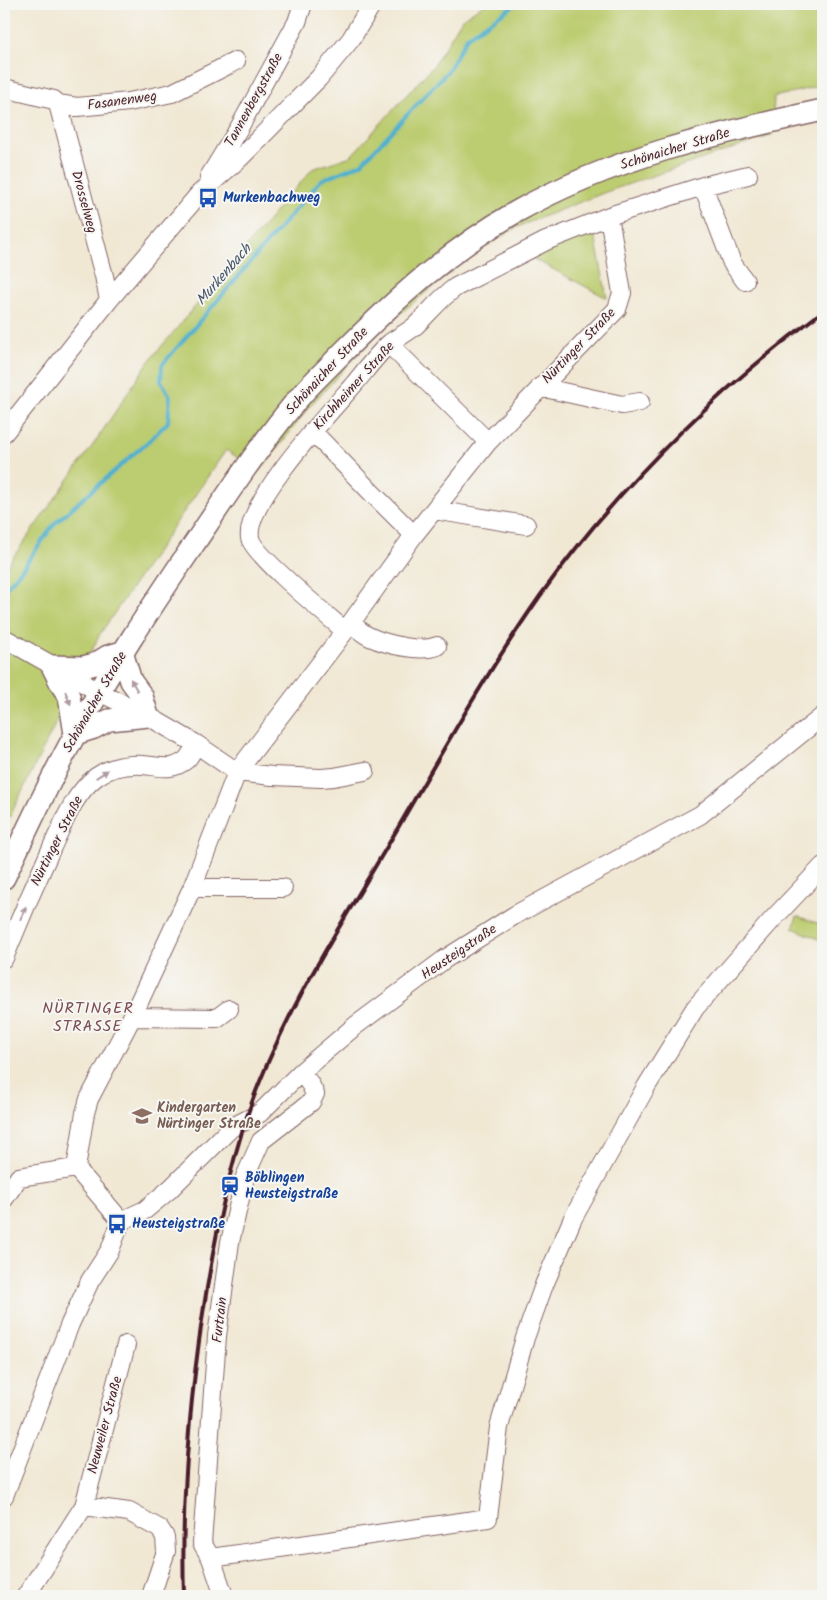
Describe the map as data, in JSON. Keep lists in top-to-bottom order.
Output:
{
  "streets": {
    "main road": ["Schönaicher Straße"],
    "street": [
      "Tannenbergstraße",
      "Fasanenweg",
      "Drosselweg",
      "Nürtinger Straße",
      "Kirchheimer Straße",
      "Heusteigstraße",
      "Furtrain",
      "Neuweiler Straße"
    ]
  },
  "crossings": [
    ["Fasanenweg", "Drosselweg"],
    ["Nürtinger Straße", "Kirchheimer Straße"],
    ["Heusteigstraße", "Furtrain"]
  ],
  "districts": ["NÜRTINGER STRASSE"],
  "water": ["Murkenbach"],
  "places": {
    "bus stop": ["Murkenbachweg", "Heusteigstraße"],
    "school or university": ["Kindergarten Nürtinger Straße"],
    "station": ["Böblingen Heusteigstraße"]
  }
}
